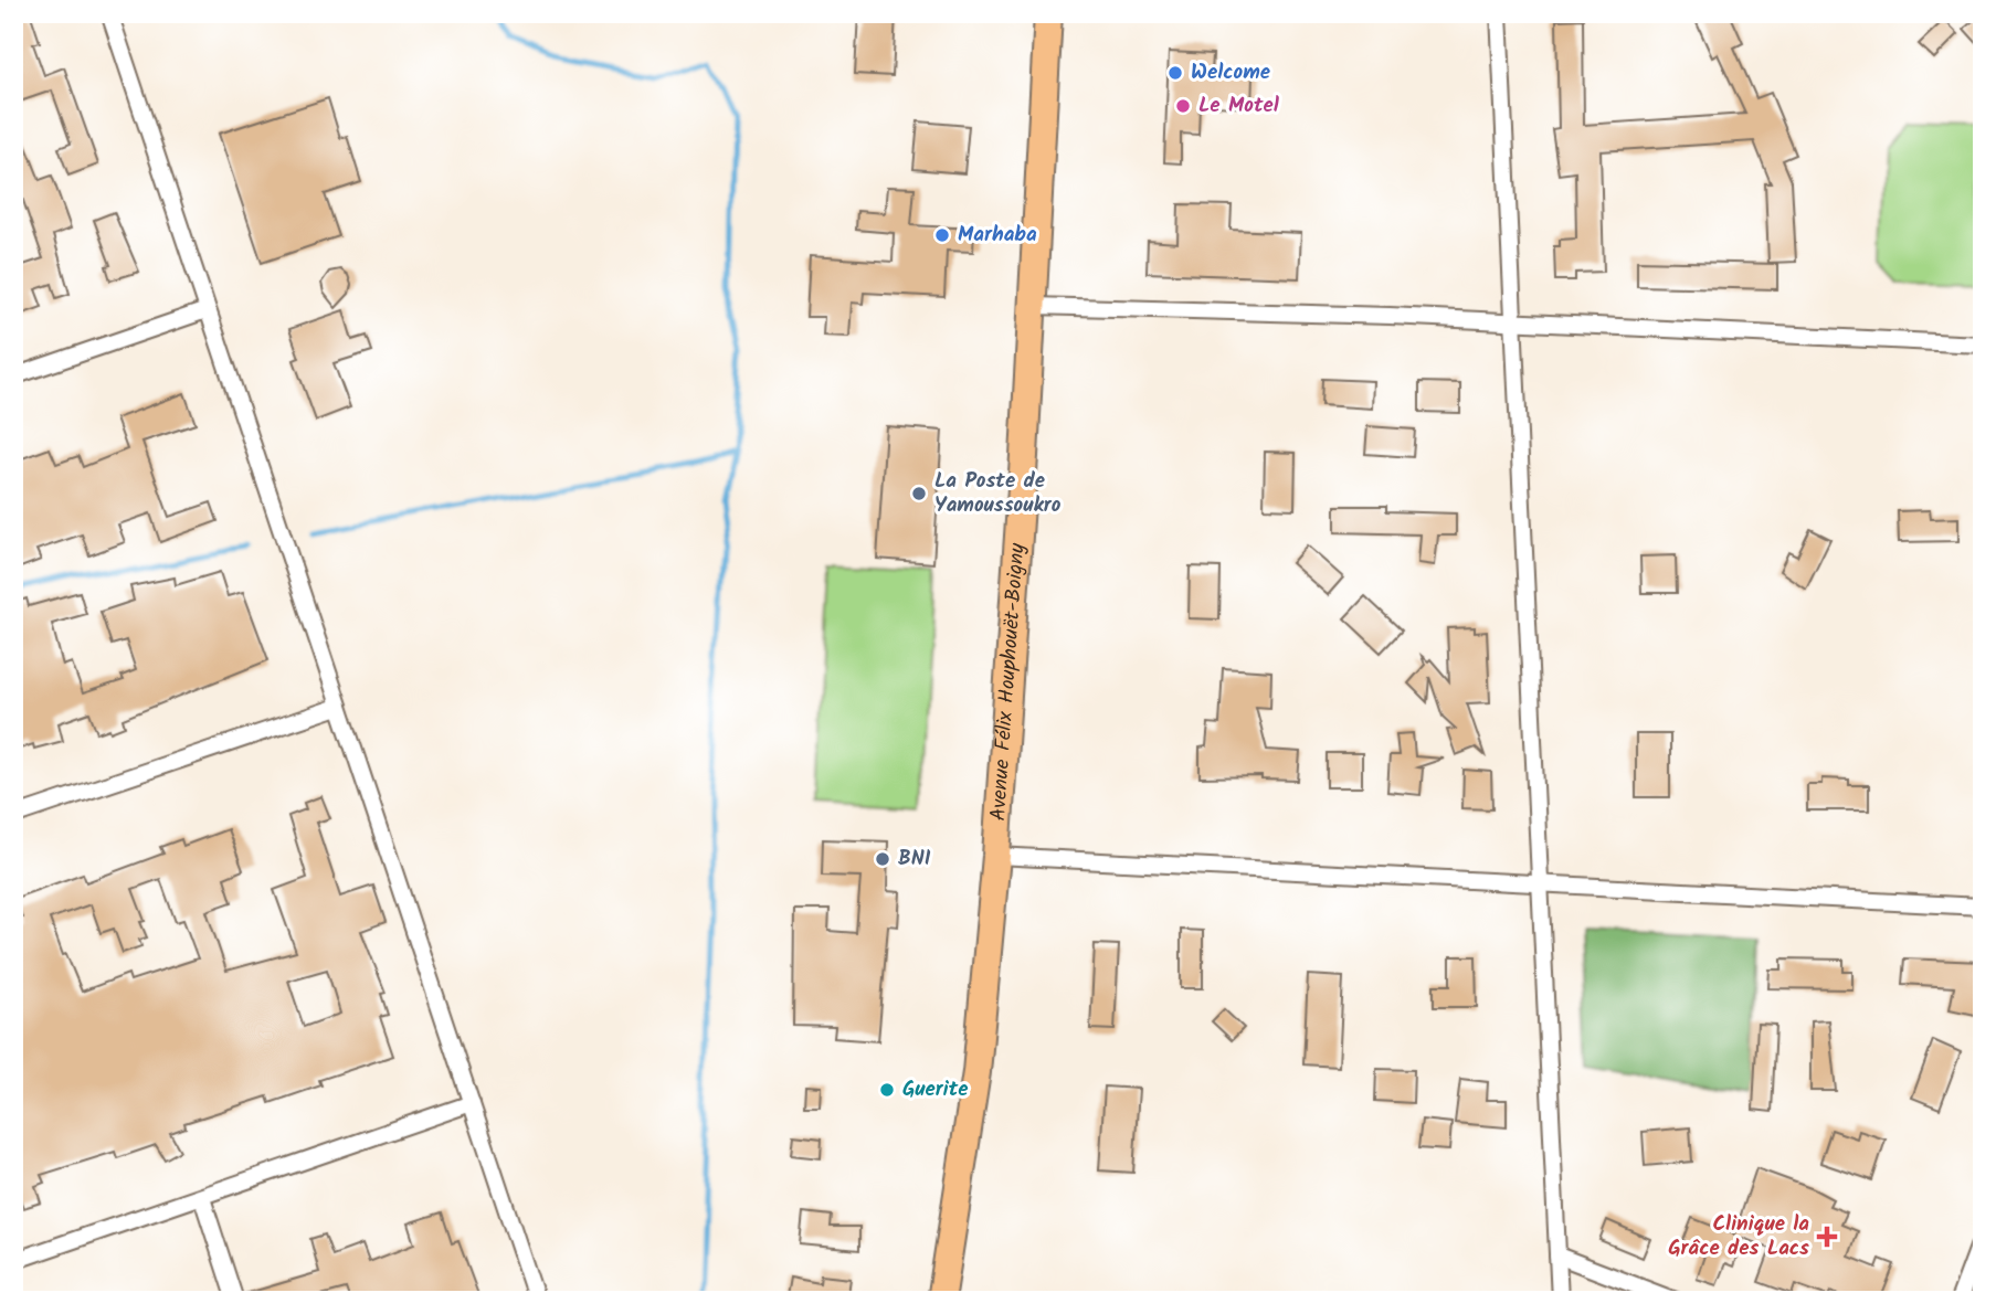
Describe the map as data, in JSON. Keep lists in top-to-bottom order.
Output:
{
  "streets": {
    "highway": ["Avenue Félix Houphouët-Boigny"]
  },
  "places": {
    "other": [
      "Welcome",
      "Le Motel",
      "Marhaba",
      "La Poste de Yamoussoukro",
      "BNI",
      "Guerite"
    ],
    "health": ["Clinique la Grâce des Lacs"]
  }
}
